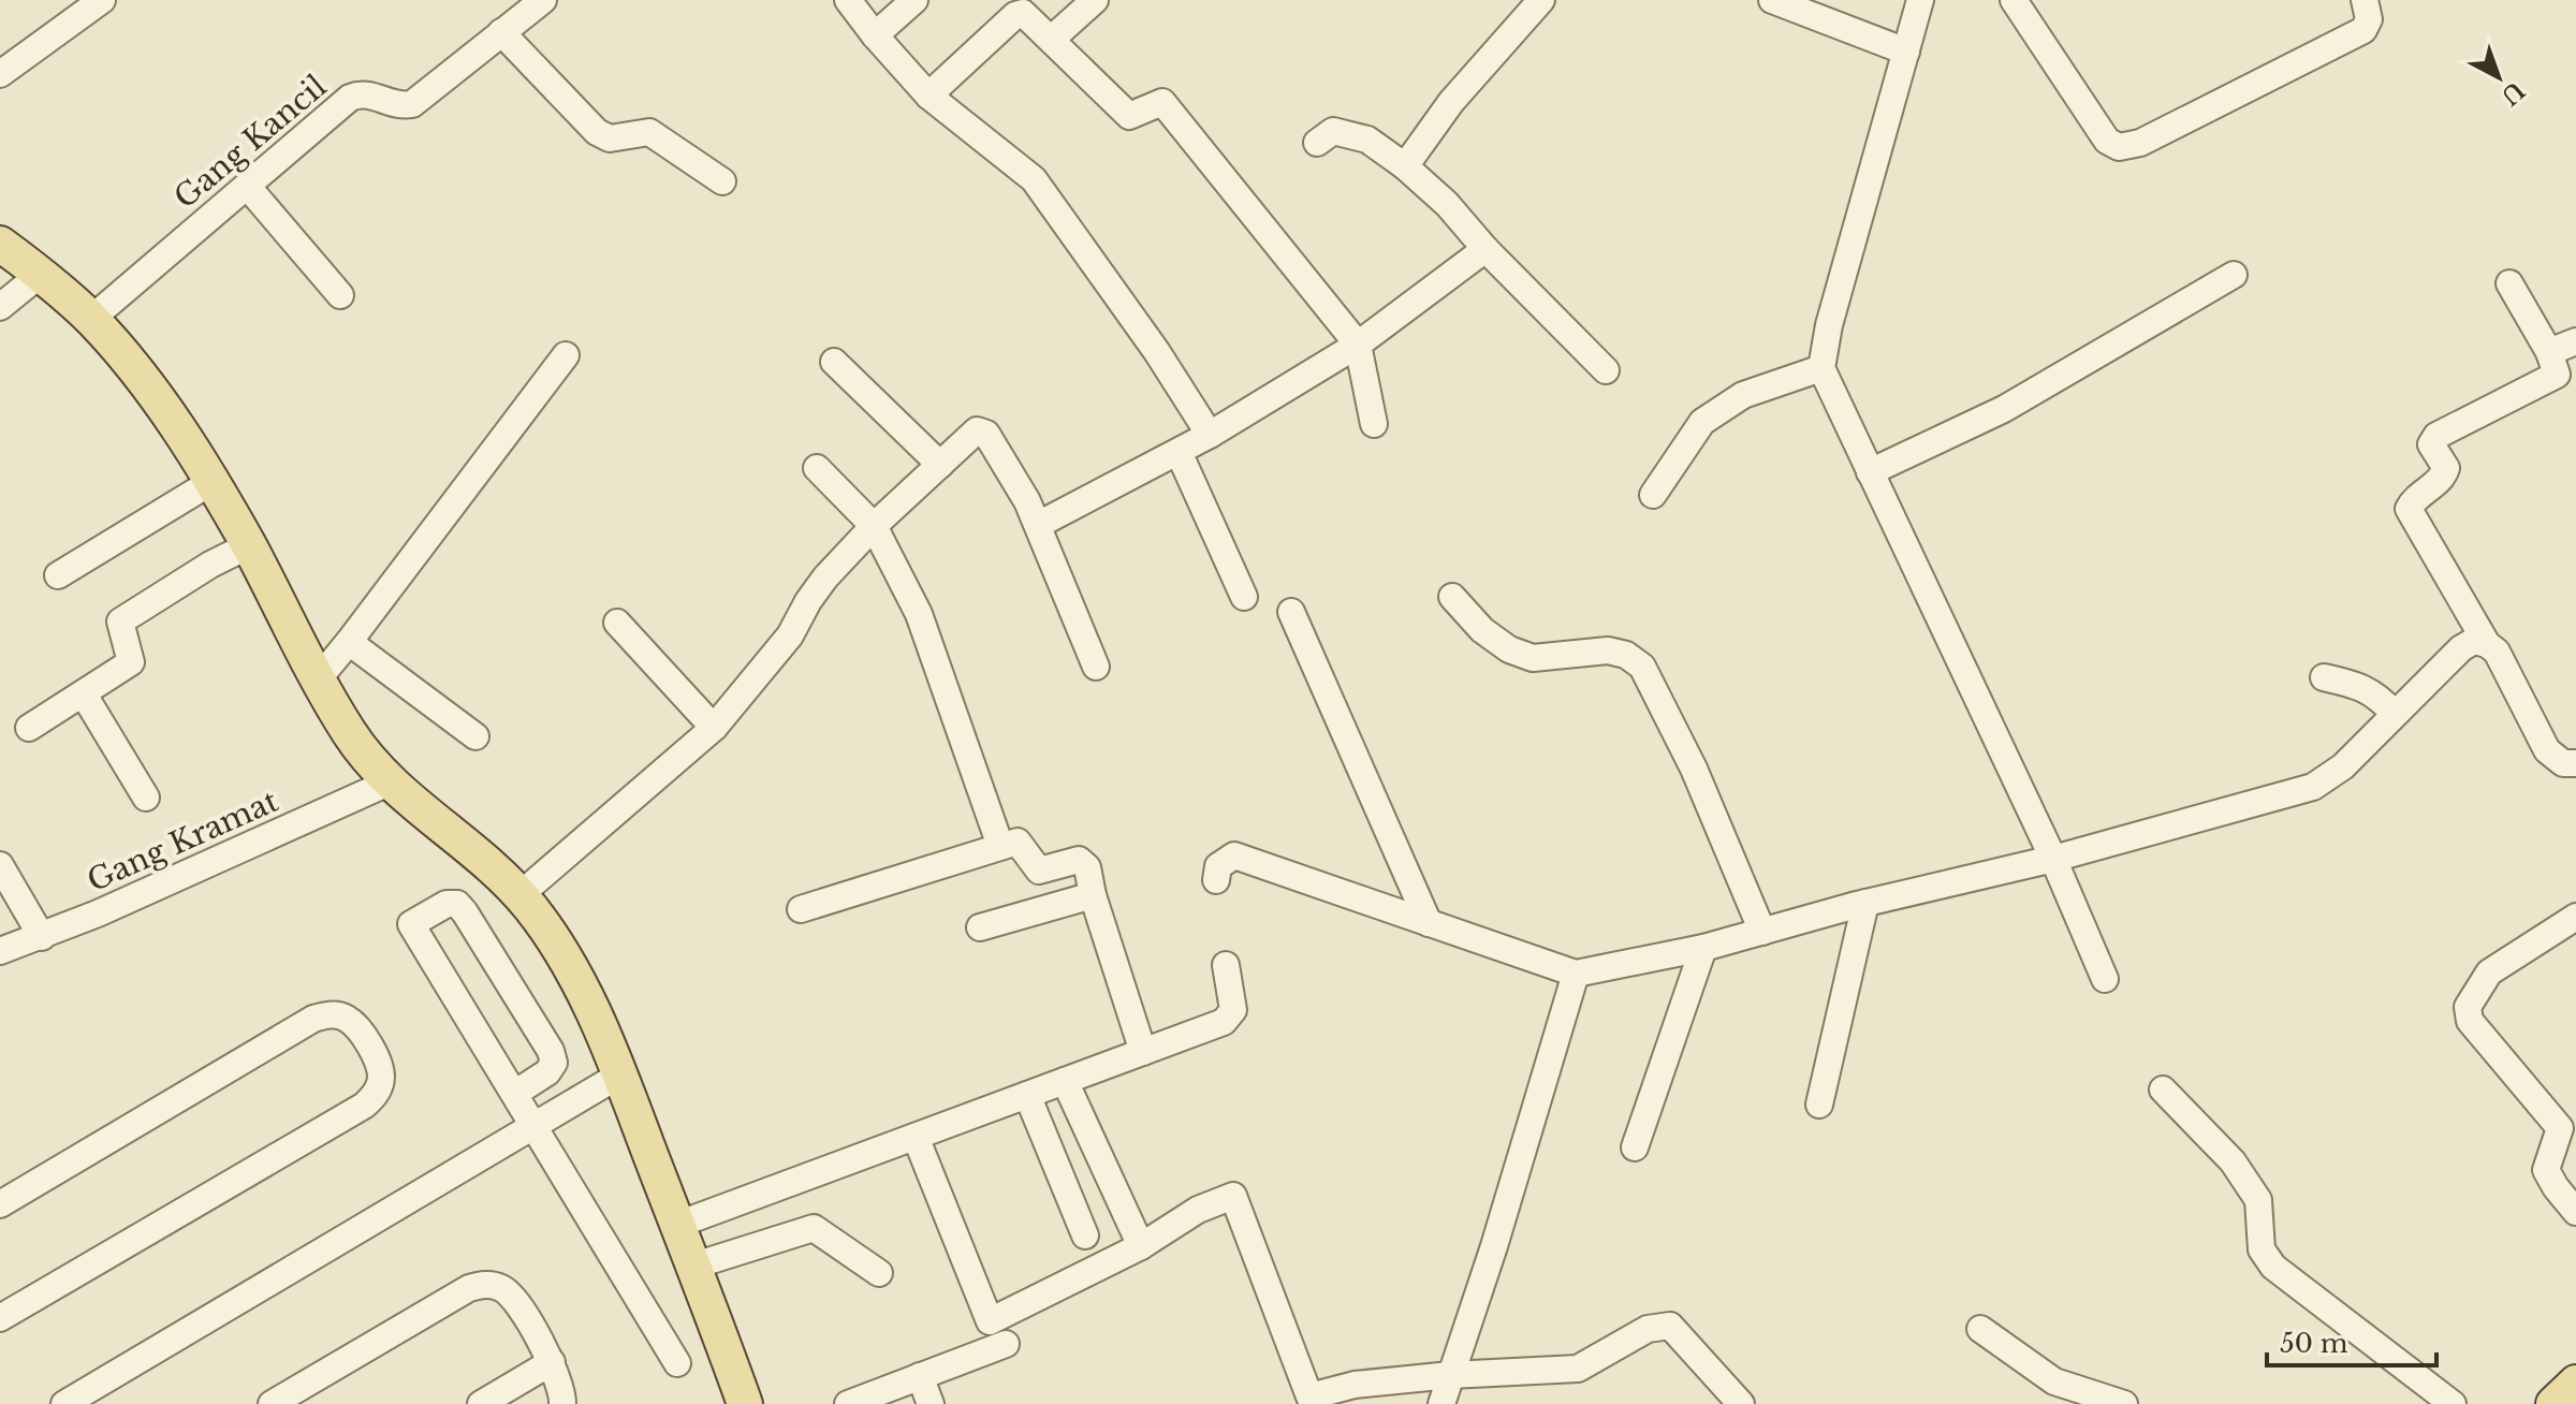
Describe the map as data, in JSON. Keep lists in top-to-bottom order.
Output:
{
  "streets": {
    "street": ["Gang Kancil", "Gang Kramat"]
  },
  "scale_bar": "50 m",
  "north": "bottom right"
}
